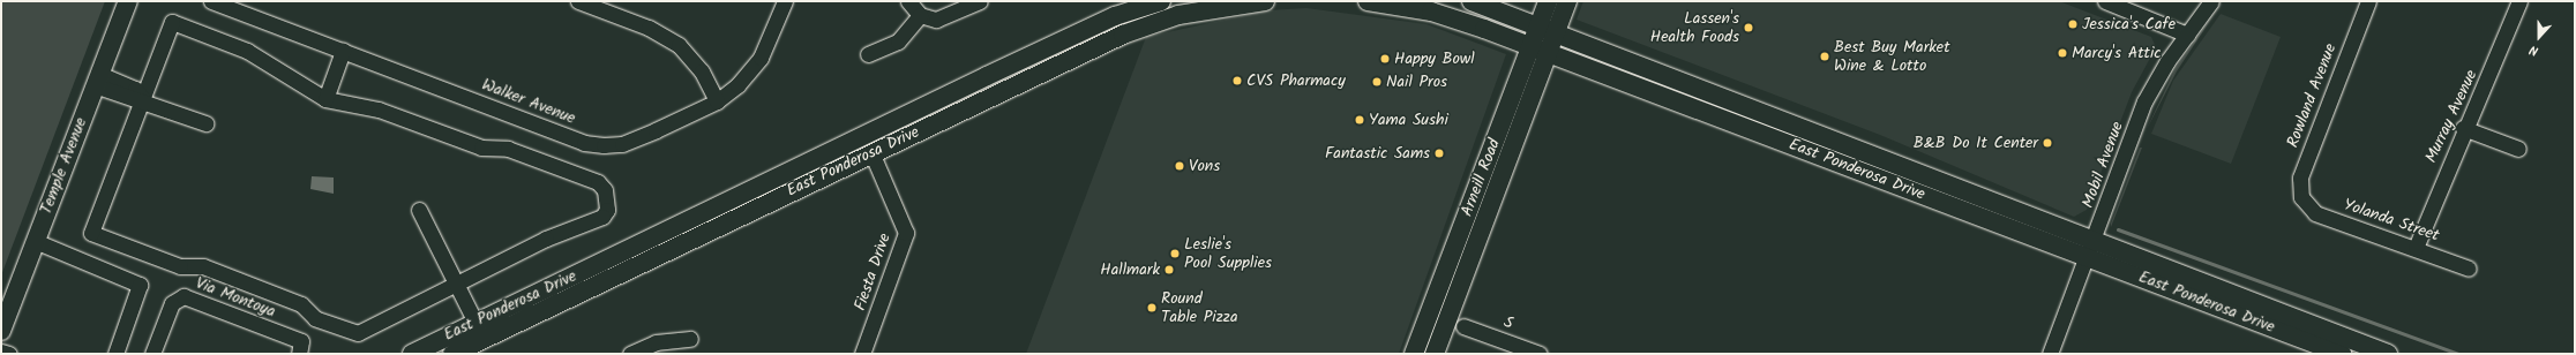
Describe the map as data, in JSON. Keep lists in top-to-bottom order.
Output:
{
  "streets": {
    "main road": ["East Ponderosa Drive", "Temple Avenue", "Arneill Road"],
    "street": [
      "Rowland Avenue",
      "Walker Avenue",
      "Murray Avenue",
      "Mobil Avenue",
      "Yolanda Street",
      "Fiesta Drive",
      "Via Montoya",
      "S"
    ]
  },
  "crossings": [
    ["Rowland Avenue", "Yolanda Street"],
    ["Murray Avenue", "Yolanda Street"],
    ["East Ponderosa Drive", "Mobil Avenue"],
    ["East Ponderosa Drive", "Arneill Road"],
    ["East Ponderosa Drive", "Fiesta Drive"]
  ],
  "places": [
    "Jessica's Cafe",
    "Lassen's Health Foods",
    "Marcy's Attic",
    "Best Buy Market Wine & Lotto",
    "Happy Bowl",
    "CVS Pharmacy",
    "Nail Pros",
    "Yama Sushi",
    "B&B Do It Center",
    "Fantastic Sams",
    "Vons",
    "Leslie's Pool Supplies",
    "Hallmark",
    "Round Table Pizza"
  ],
  "north": "bottom"
}
